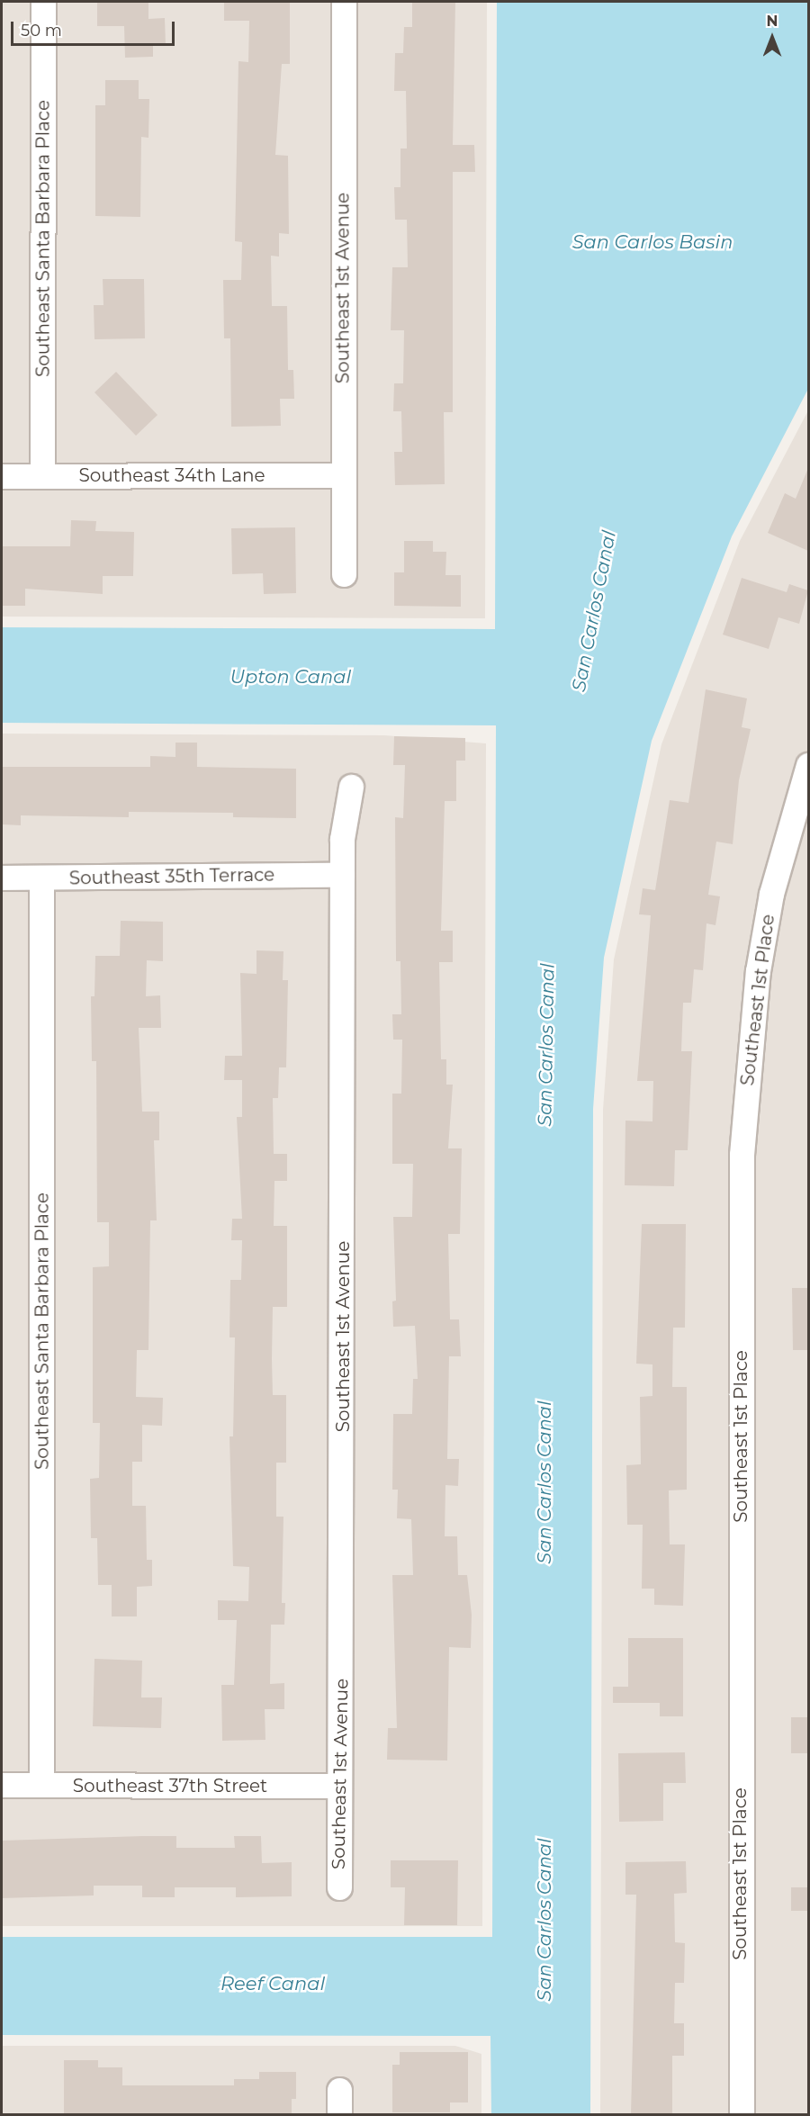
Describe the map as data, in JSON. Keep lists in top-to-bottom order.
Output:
{
  "streets": {
    "street": [
      "Southeast Santa Barbara Place",
      "Southeast 1st Avenue",
      "Southeast 34th Lane",
      "Southeast 35th Terrace",
      "Southeast 1st Place",
      "Southeast 37th Street"
    ]
  },
  "crossings": [
    ["Southeast Santa Barbara Place", "Southeast 34th Lane"],
    ["Southeast Santa Barbara Place", "Southeast 35th Terrace"],
    ["Southeast Santa Barbara Place", "Southeast 37th Street"],
    ["Southeast 1st Avenue", "Southeast 34th Lane"],
    ["Southeast 1st Avenue", "Southeast 35th Terrace"],
    ["Southeast 1st Avenue", "Southeast 37th Street"]
  ],
  "water": [
    "San Carlos Basin",
    "San Carlos Canal",
    "Upton Canal",
    "Reef Canal"
  ],
  "scale_bar": "50 m",
  "north": "top"
}
